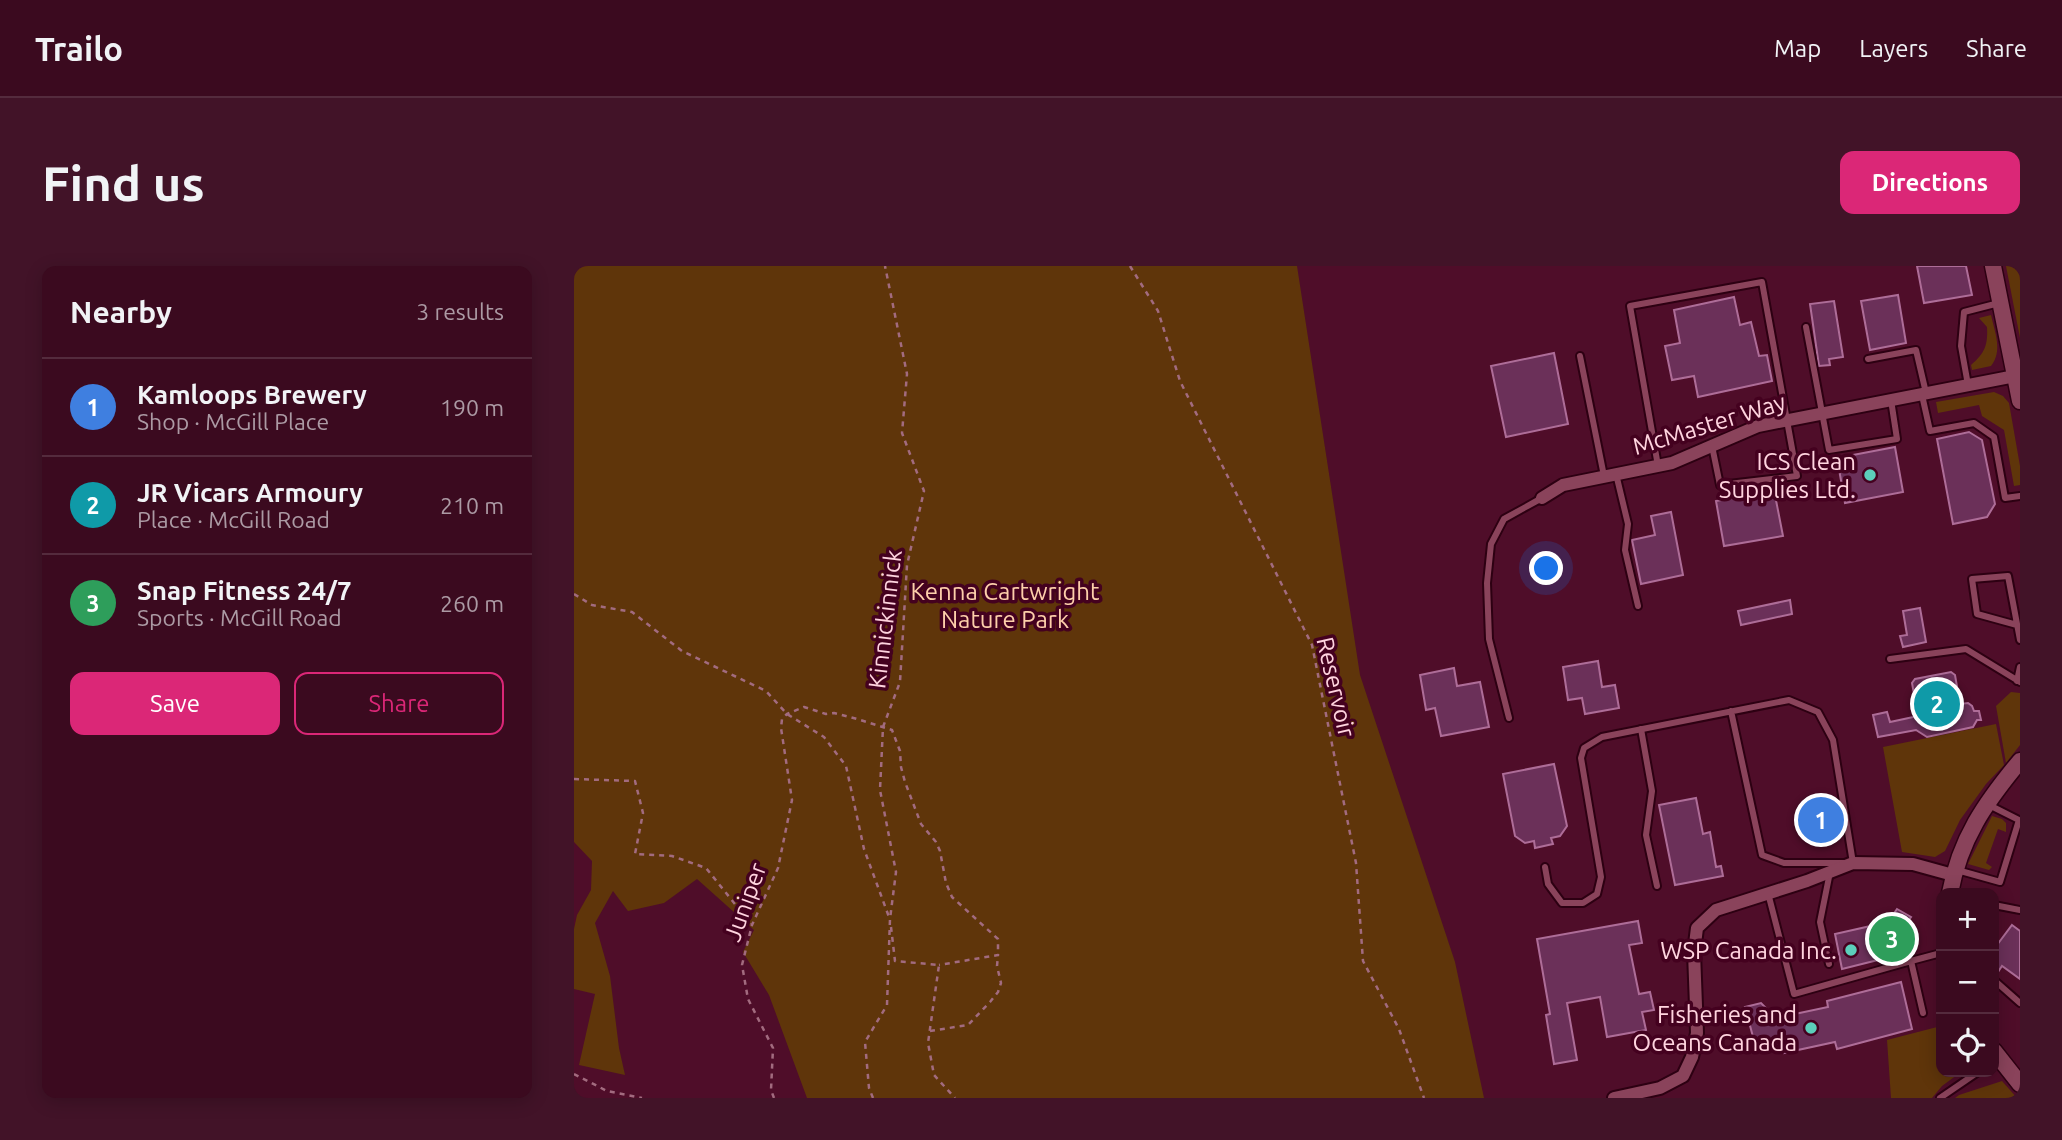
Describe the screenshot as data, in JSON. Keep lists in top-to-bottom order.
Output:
{
  "streets": {
    "street": ["McMaster Way"],
    "path": ["Kinnickinnick", "Reservoir", "Juniper"]
  },
  "parks": ["Kenna Cartwright Nature Park"],
  "places": ["ICS Clean Supplies Ltd.", "WSP Canada Inc.", "Fisheries and Oceans Canada"],
  "page": {
    "header": "Trailo",
    "nav": ["Map", "Layers", "Share"],
    "buttons": [
      "Directions",
      ["Save", "Share"]
    ],
    "title": "Find us",
    "heading": ["Nearby", "3 results"],
    "list": [
      {
        "mark": "1",
        "name": "Kamloops Brewery",
        "note": "Shop · McGill Place",
        "value": "190 m"
      },
      {
        "mark": "2",
        "name": "JR Vicars Armoury",
        "note": "Place · McGill Road",
        "value": "210 m"
      },
      {
        "mark": "3",
        "name": "Snap Fitness 24/7",
        "note": "Sports · McGill Road",
        "value": "260 m"
      }
    ],
    "pins": ["2", "1", "3"],
    "map_buttons": ["+", "−"]
  }
}
